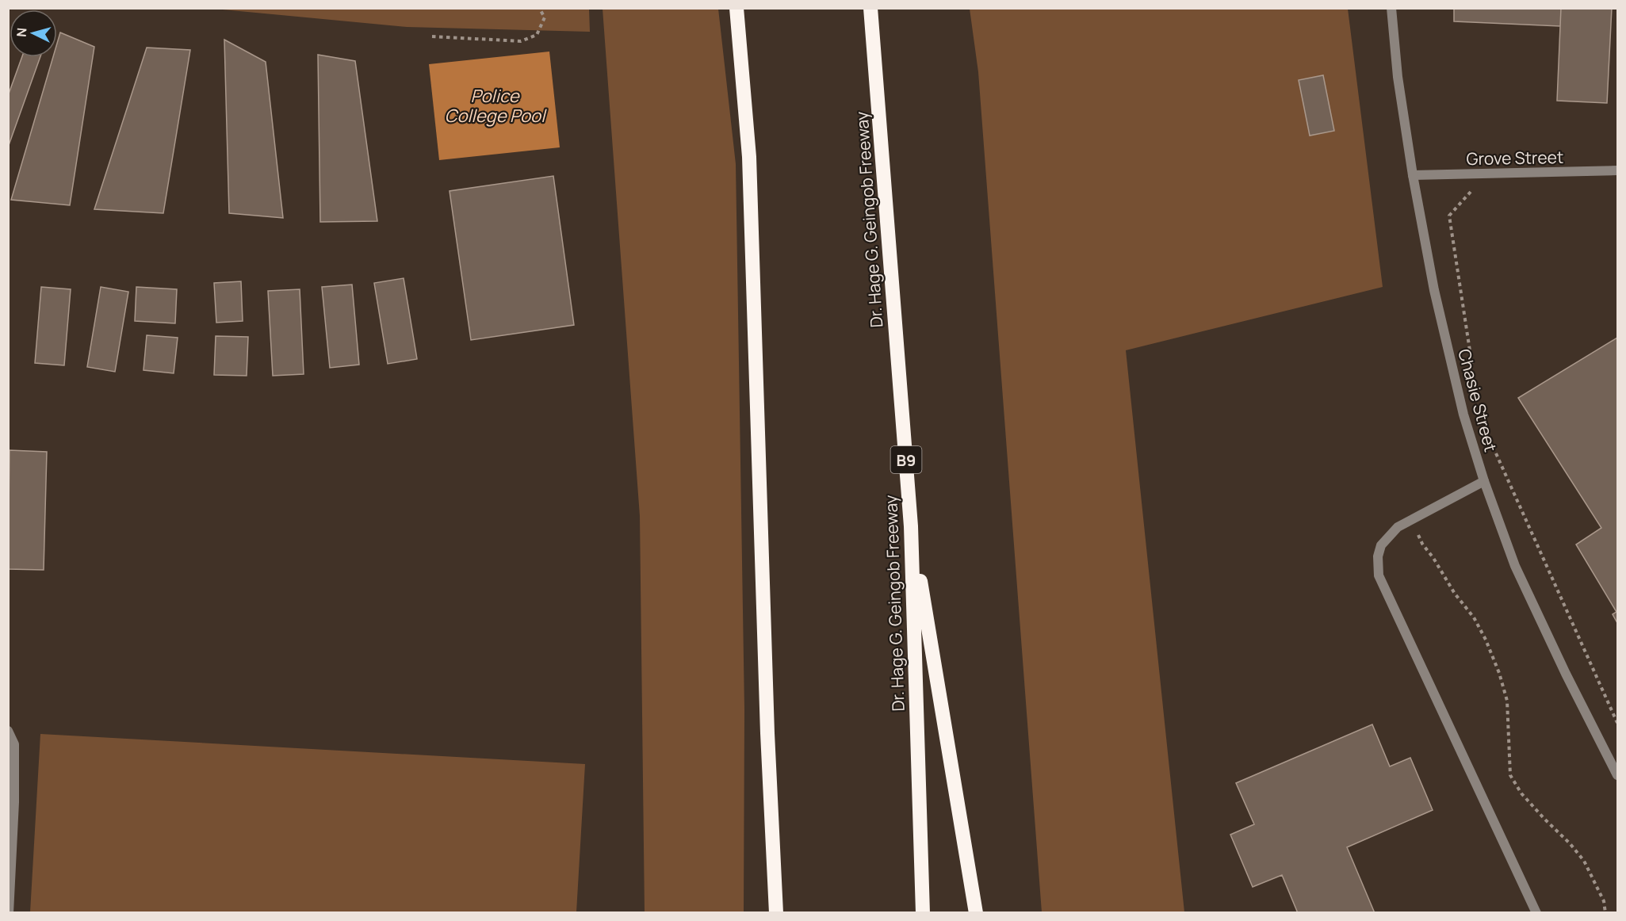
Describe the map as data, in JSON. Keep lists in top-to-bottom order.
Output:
{
  "streets": {
    "highway": ["Dr. Hage G. Geingob Freeway", "B9"],
    "street": ["Grove Street", "Chasie Street"]
  },
  "crossings": [
    ["Grove Street", "Chasie Street"]
  ],
  "water": ["Police College Pool"],
  "north": "left"
}
